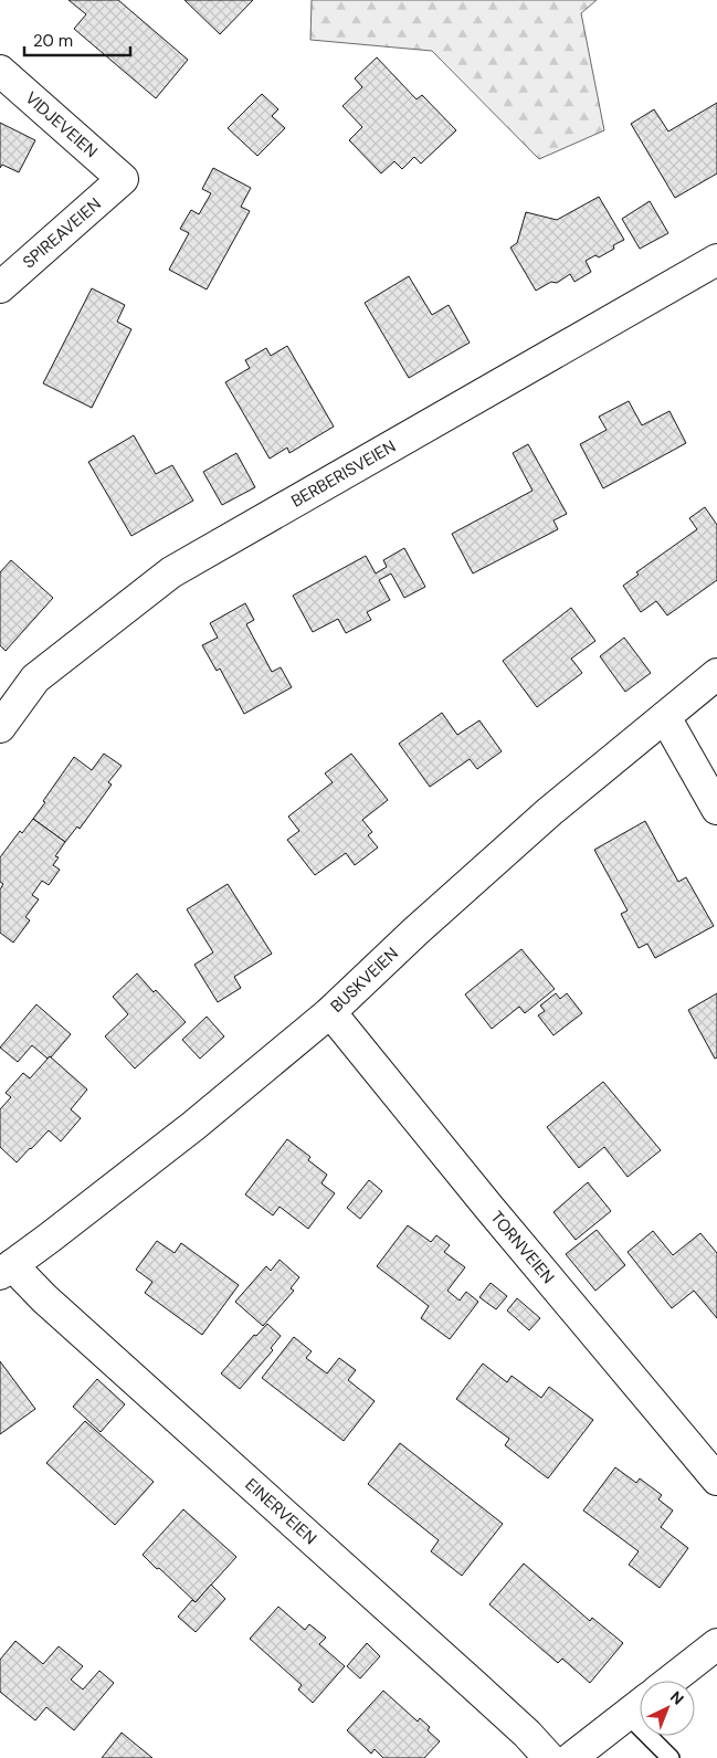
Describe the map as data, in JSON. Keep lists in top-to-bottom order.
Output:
{
  "streets": {
    "street": [
      "VIDJEVEIEN",
      "SPIREAVEIEN",
      "BERBERISVEIEN",
      "BUSKVEIEN",
      "TORNVEIEN",
      "EINERVEIEN"
    ]
  },
  "crossings": [
    ["VIDJEVEIEN", "SPIREAVEIEN"],
    ["BUSKVEIEN", "TORNVEIEN"],
    ["BUSKVEIEN", "EINERVEIEN"]
  ],
  "scale_bar": "20 m",
  "north": "top right"
}
